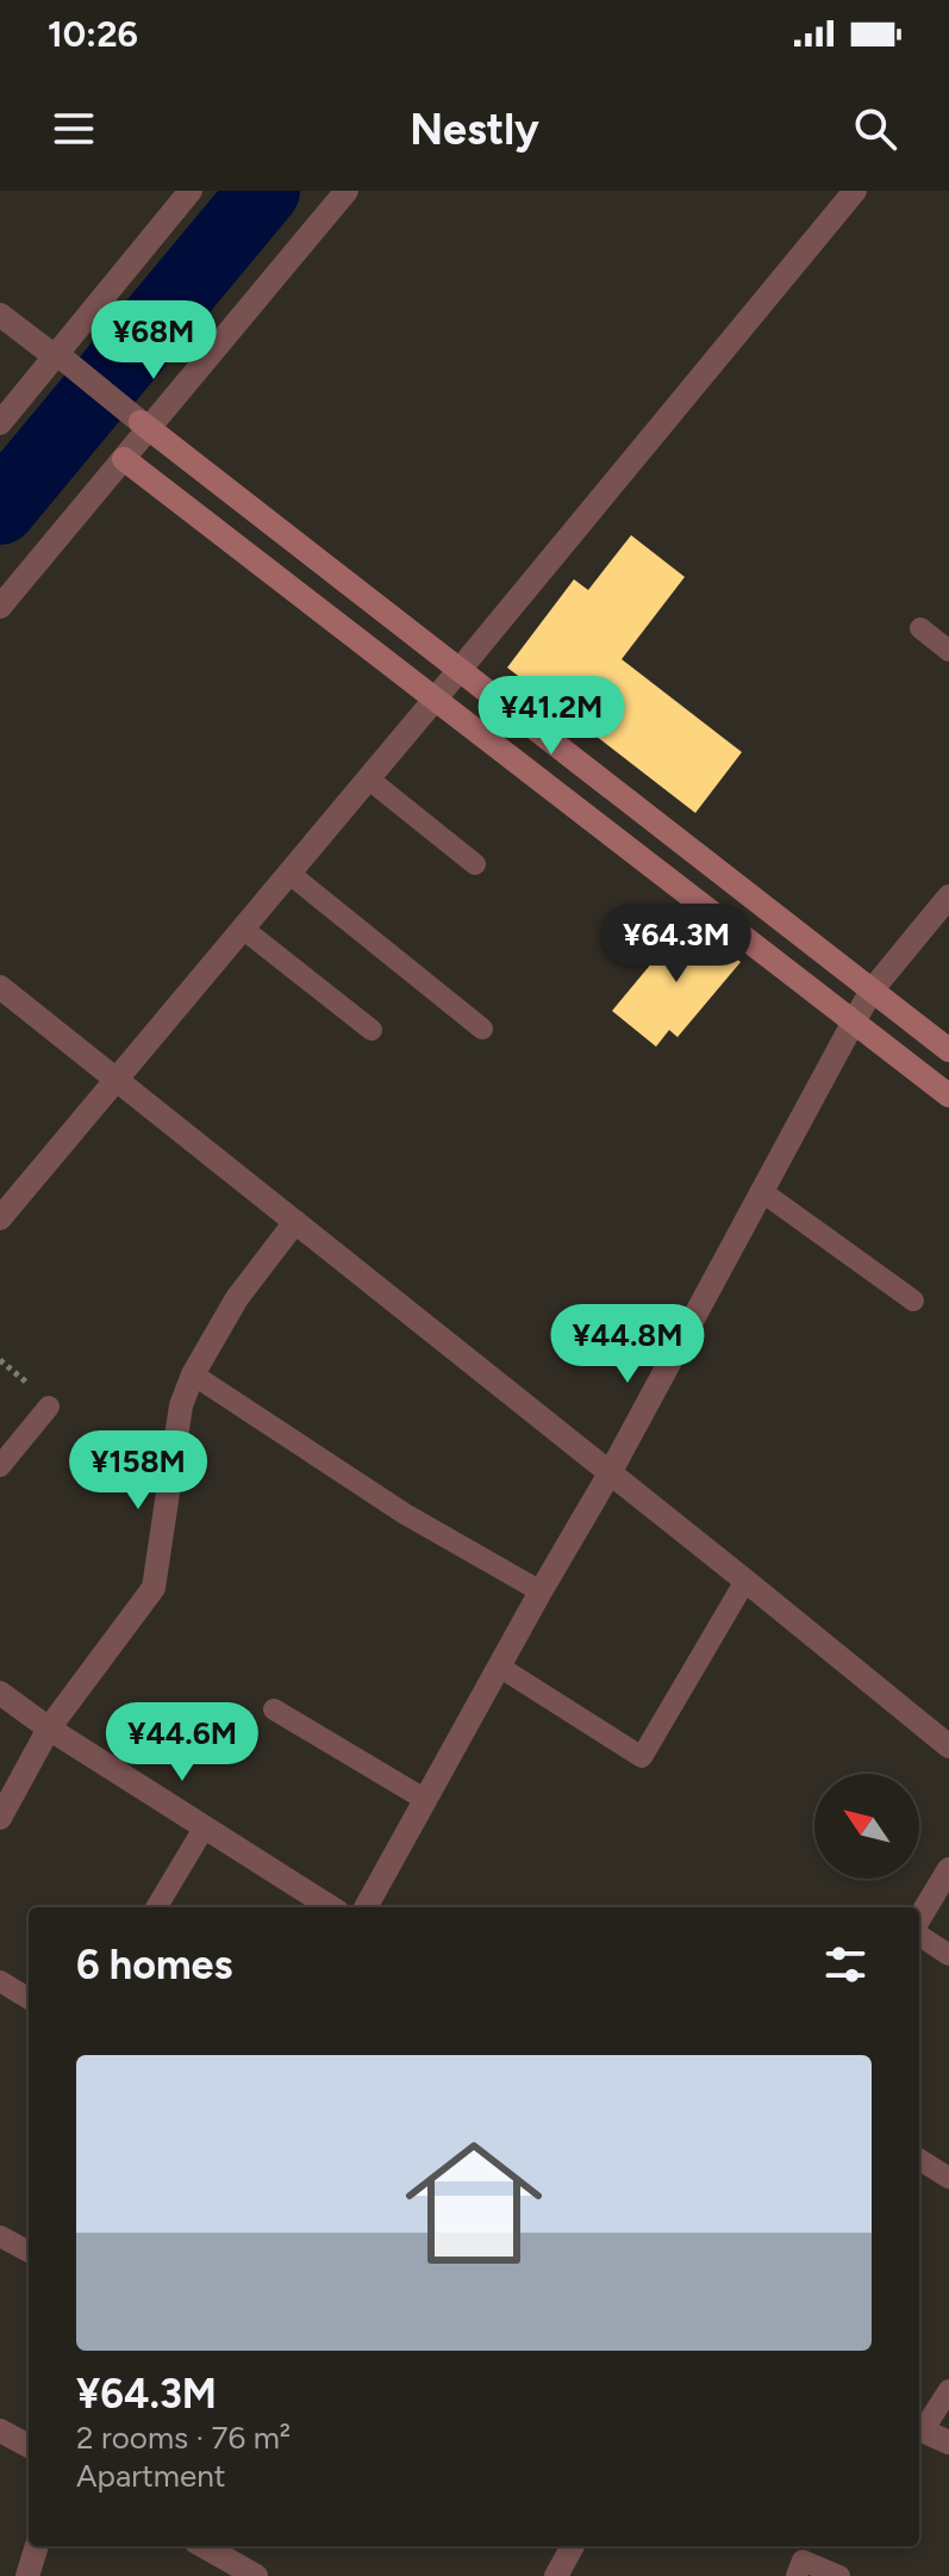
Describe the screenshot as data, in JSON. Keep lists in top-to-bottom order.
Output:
{
  "north": "top left",
  "page": {
    "status": "10:26",
    "header": "Nestly",
    "price": [
      "¥68M",
      "¥41.2M",
      "¥64.3M",
      "¥44.8M",
      "¥158M",
      "¥44.6M"
    ],
    "heading": "6 homes",
    "list": [
      {
        "name": "¥64.3M",
        "note": "2 rooms · 76 m² · Apartment"
      }
    ]
  }
}
